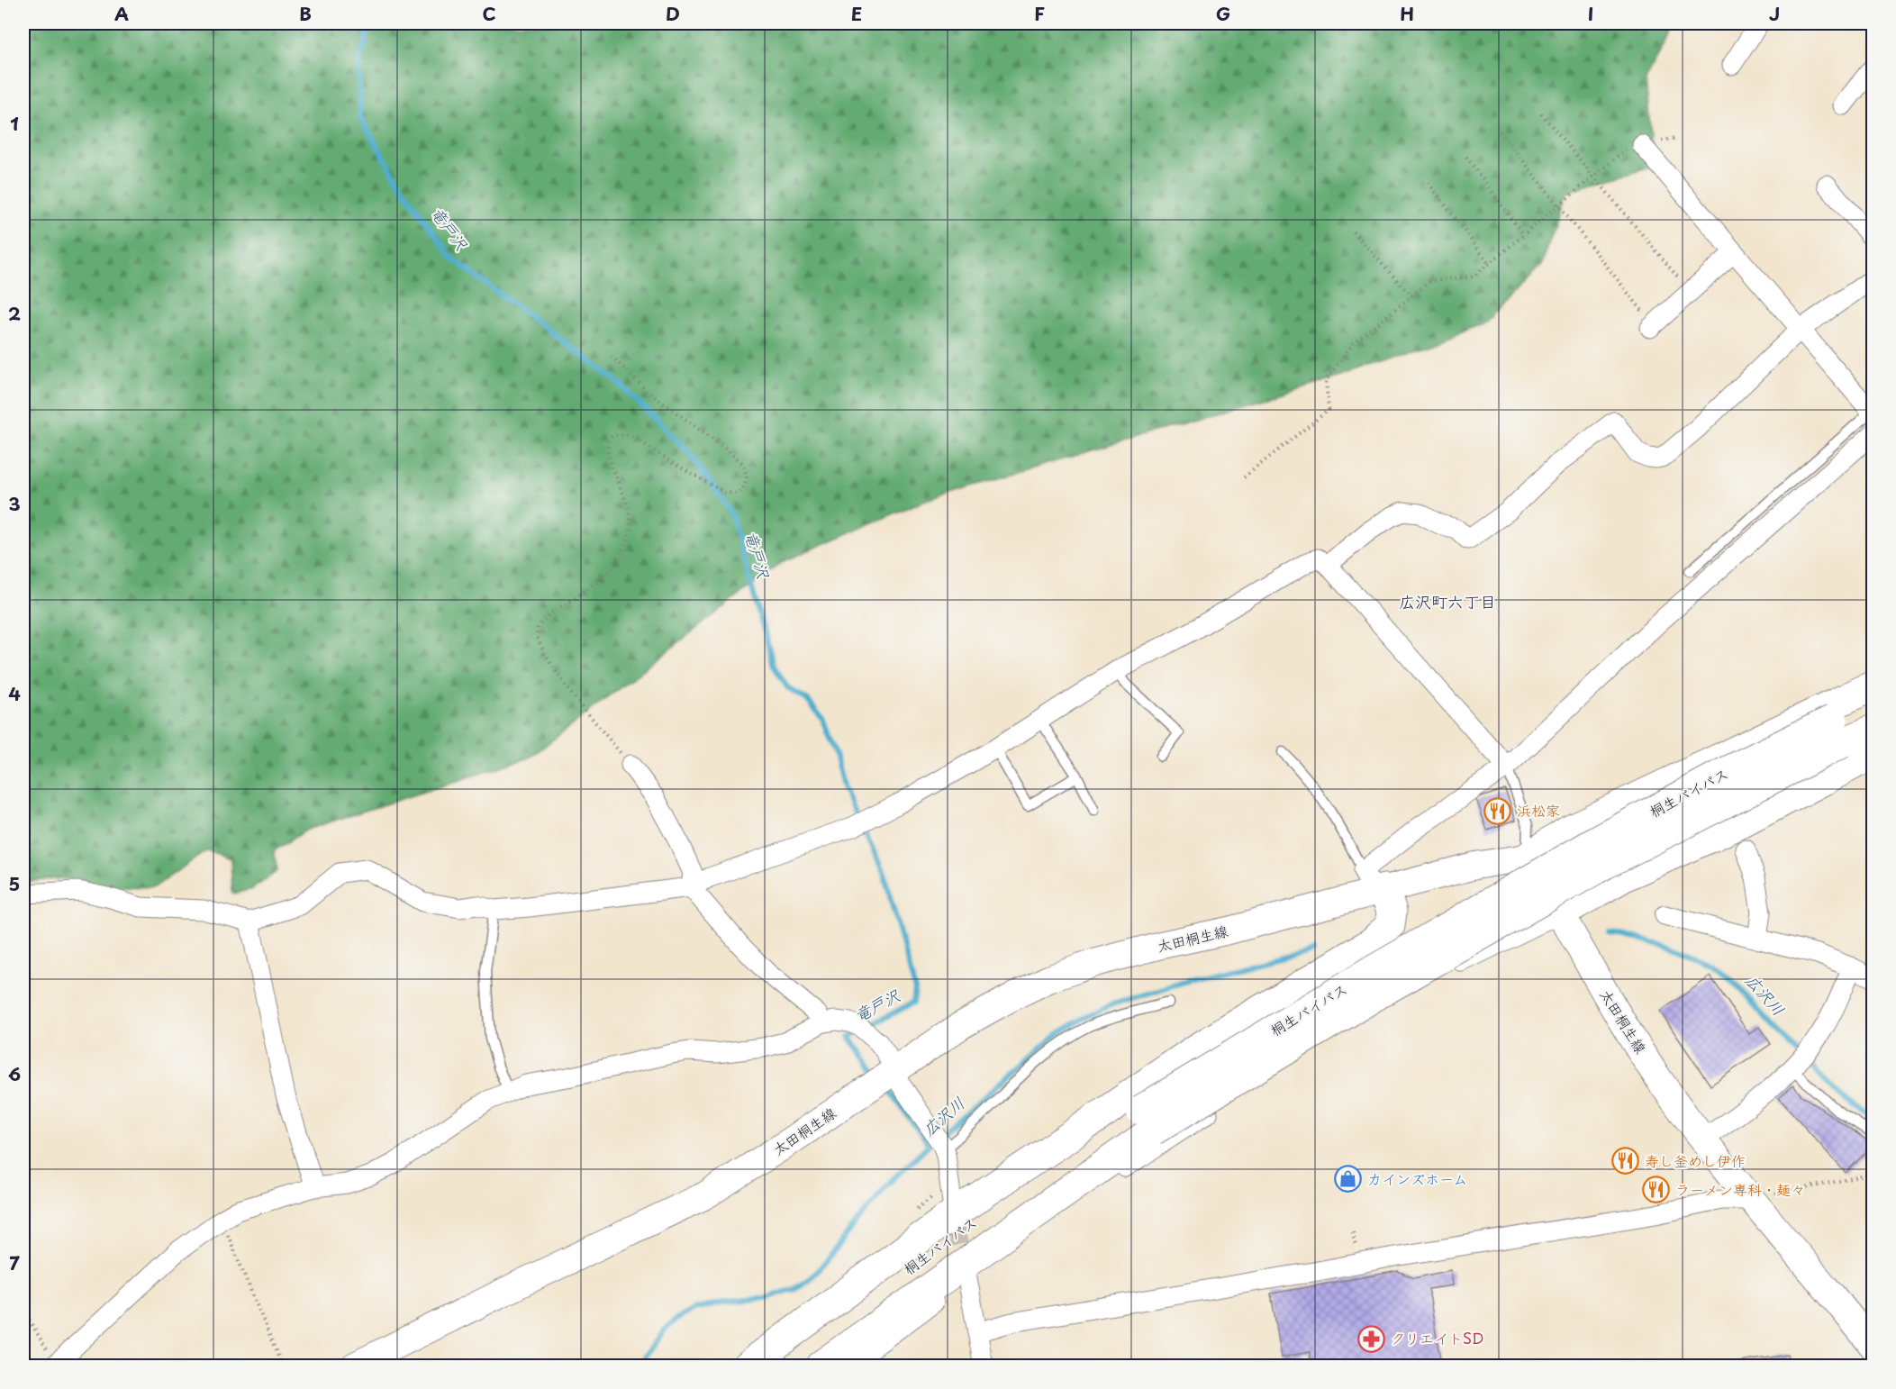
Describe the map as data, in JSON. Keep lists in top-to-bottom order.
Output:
{
  "streets": {
    "highway": ["桐生バイパス"],
    "main road": ["太田桐生線"]
  },
  "districts": ["広沢町六丁目"],
  "water": ["竜戸沢", "広沢川"],
  "places": {
    "restaurant": ["浜松家", "寿し釜めし伊作", "ラーメン専科・麺々"],
    "shop": ["カインズホーム"],
    "pharmacy": ["クリエイトSD"]
  },
  "grid": {
    "columns": [
      "A",
      "B",
      "C",
      "D",
      "E",
      "F",
      "G",
      "H",
      "I",
      "J"
    ],
    "rows": [
      "1",
      "2",
      "3",
      "4",
      "5",
      "6",
      "7"
    ]
  }
}
